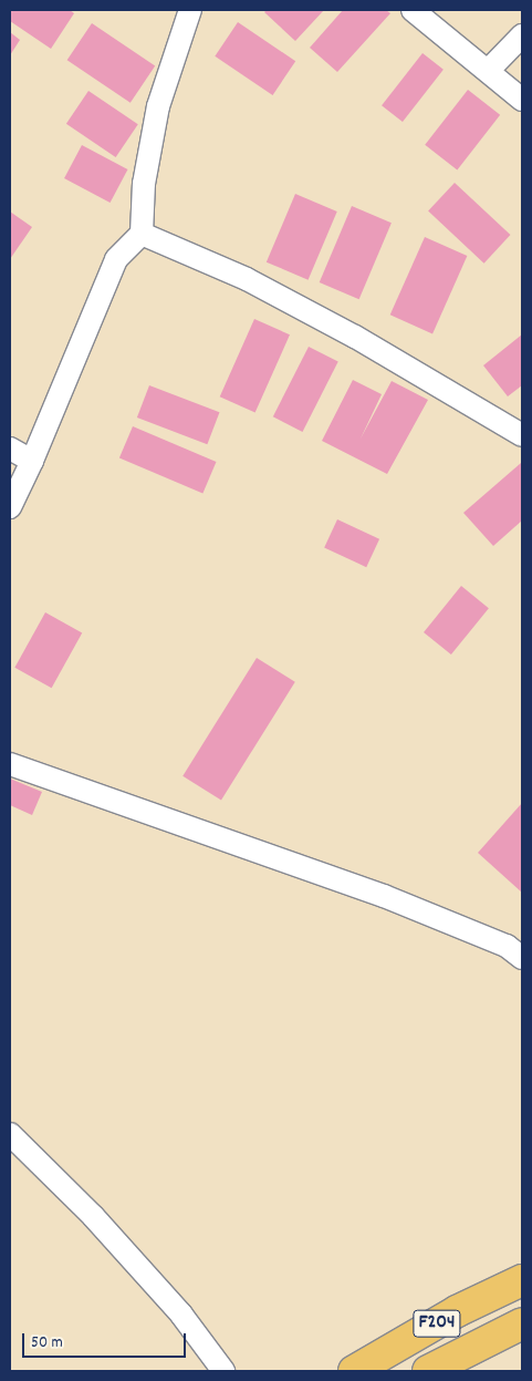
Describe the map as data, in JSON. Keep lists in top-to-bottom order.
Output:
{
  "streets": {
    "main road": ["F204"]
  },
  "scale_bar": "50 m"
}
